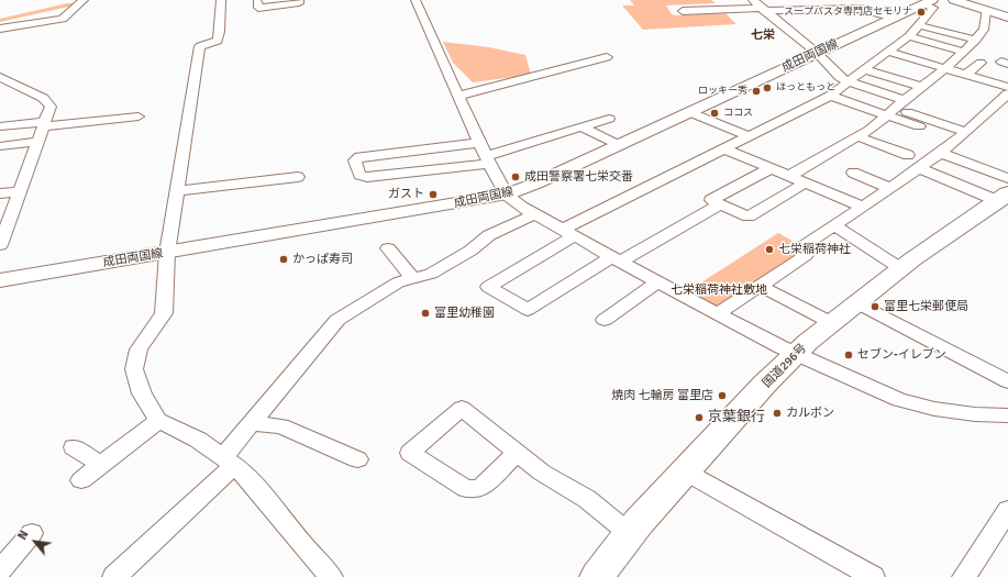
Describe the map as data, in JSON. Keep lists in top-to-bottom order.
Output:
{
  "streets": {
    "highway": ["国道296号"],
    "main road": ["成田両国線"]
  },
  "districts": ["七栄"],
  "parks": ["七栄稲荷神社敷地"],
  "places": [
    "スープパスタ専門店セモリナ",
    "ほっともっと",
    "ロッキー秀",
    "ココス",
    "成田警察署七栄交番",
    "ガスト",
    "七栄稲荷神社",
    "かっぱ寿司",
    "富里七栄郵便局",
    "富里幼稚園",
    "セブン-イレブン",
    "焼肉 七輪房 富里店",
    "カルボン",
    "京葉銀行"
  ],
  "north": "top left"
}
